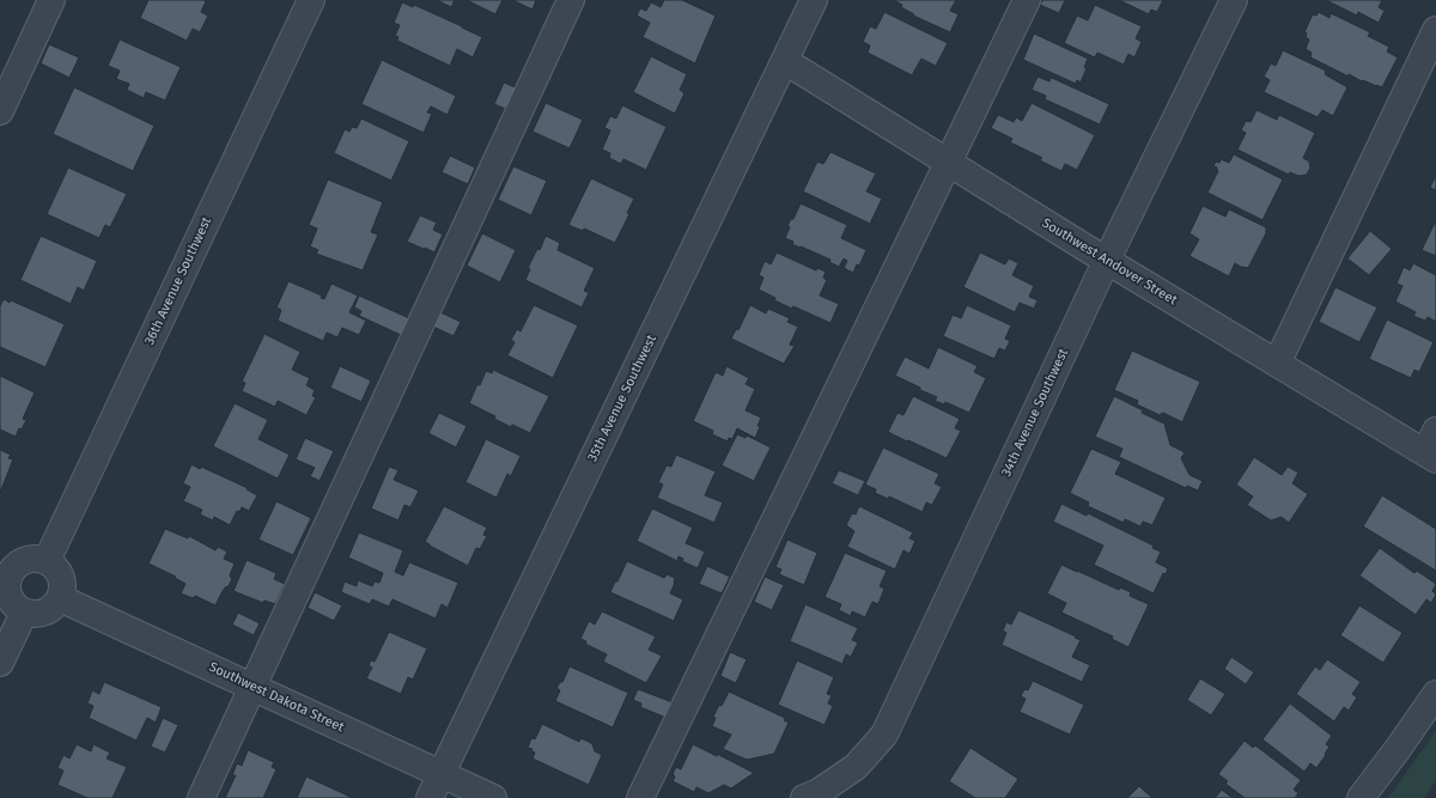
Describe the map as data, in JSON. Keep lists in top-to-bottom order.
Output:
{
  "streets": {
    "street": [
      "Southwest Andover Street",
      "36th Avenue Southwest",
      "35th Avenue Southwest",
      "34th Avenue Southwest",
      "Southwest Dakota Street"
    ]
  },
  "crossings": [
    ["Southwest Andover Street", "35th Avenue Southwest"],
    ["Southwest Andover Street", "34th Avenue Southwest"],
    ["36th Avenue Southwest", "Southwest Dakota Street"],
    ["35th Avenue Southwest", "Southwest Dakota Street"]
  ]
}
